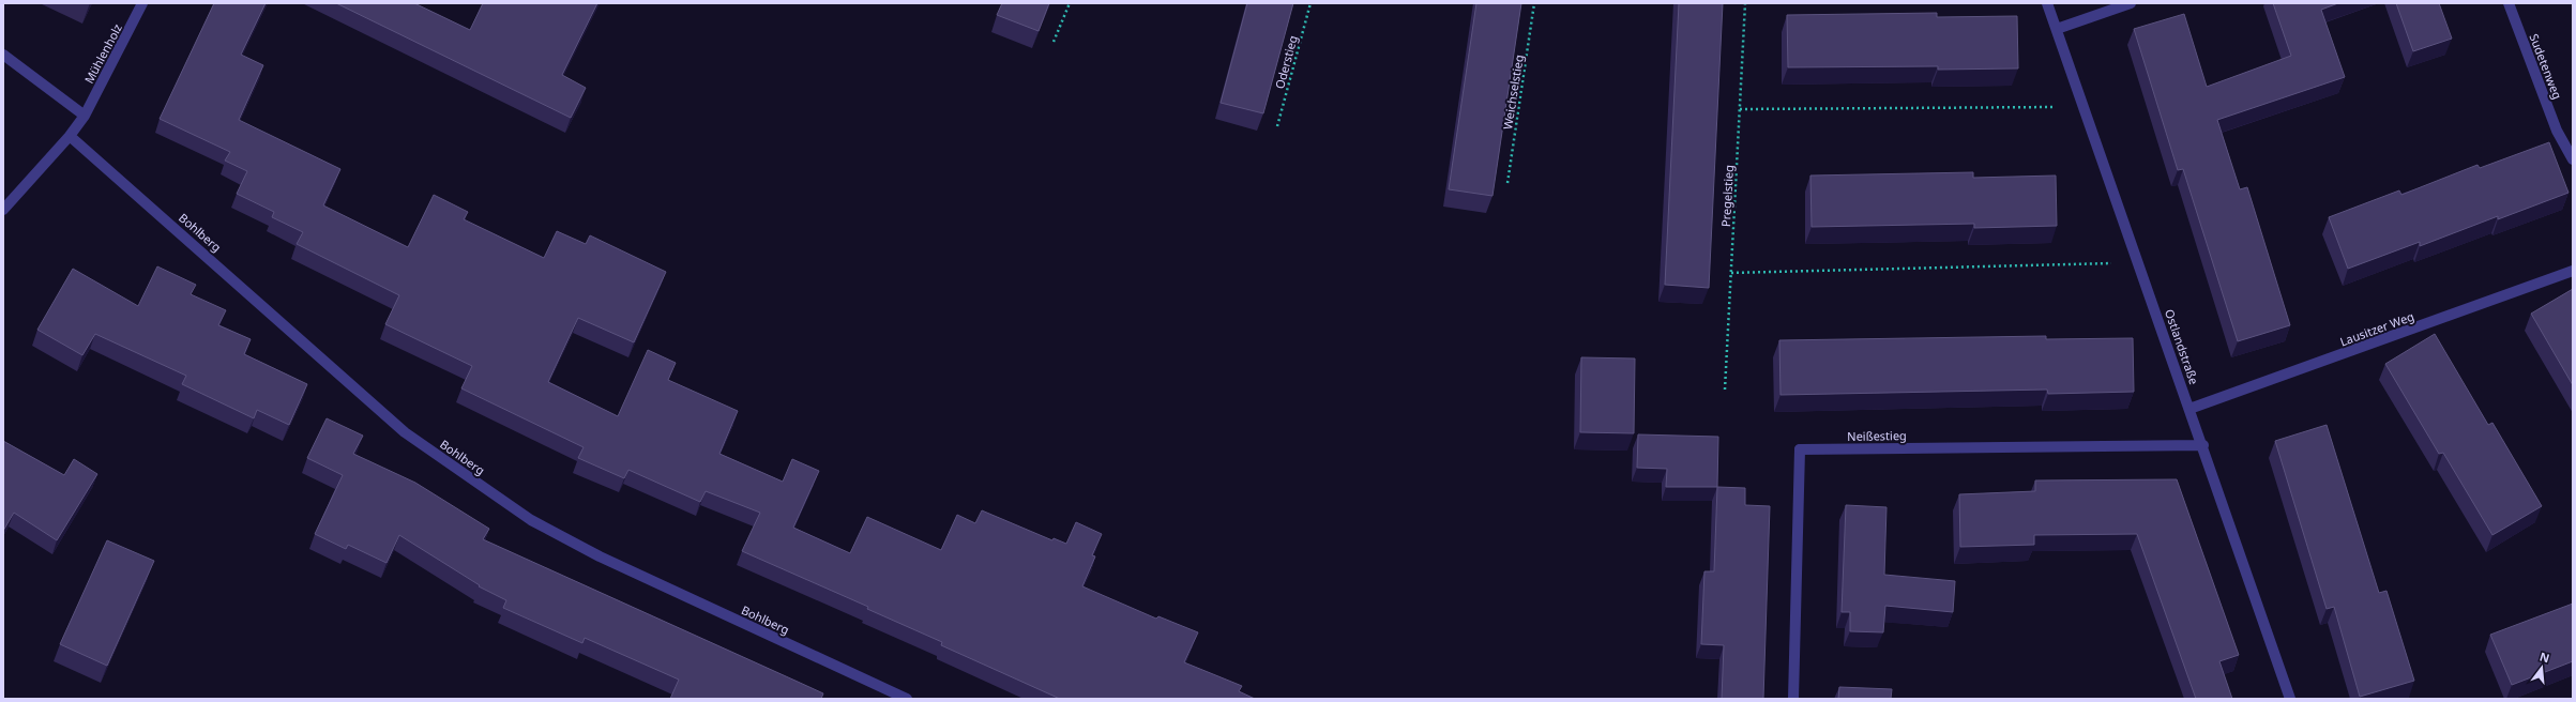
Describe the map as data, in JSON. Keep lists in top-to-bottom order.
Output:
{
  "streets": {
    "street": [
      "Mühlenholz",
      "Sudetenweg",
      "Bohlberg",
      "Lausitzer Weg",
      "Ostlandstraße",
      "Neißestieg"
    ],
    "path": ["Oderstieg", "Weichselstieg", "Pregelstieg"]
  },
  "crossings": [
    ["Mühlenholz", "Bohlberg"],
    ["Lausitzer Weg", "Ostlandstraße"],
    ["Ostlandstraße", "Neißestieg"]
  ],
  "north": "top"
}
